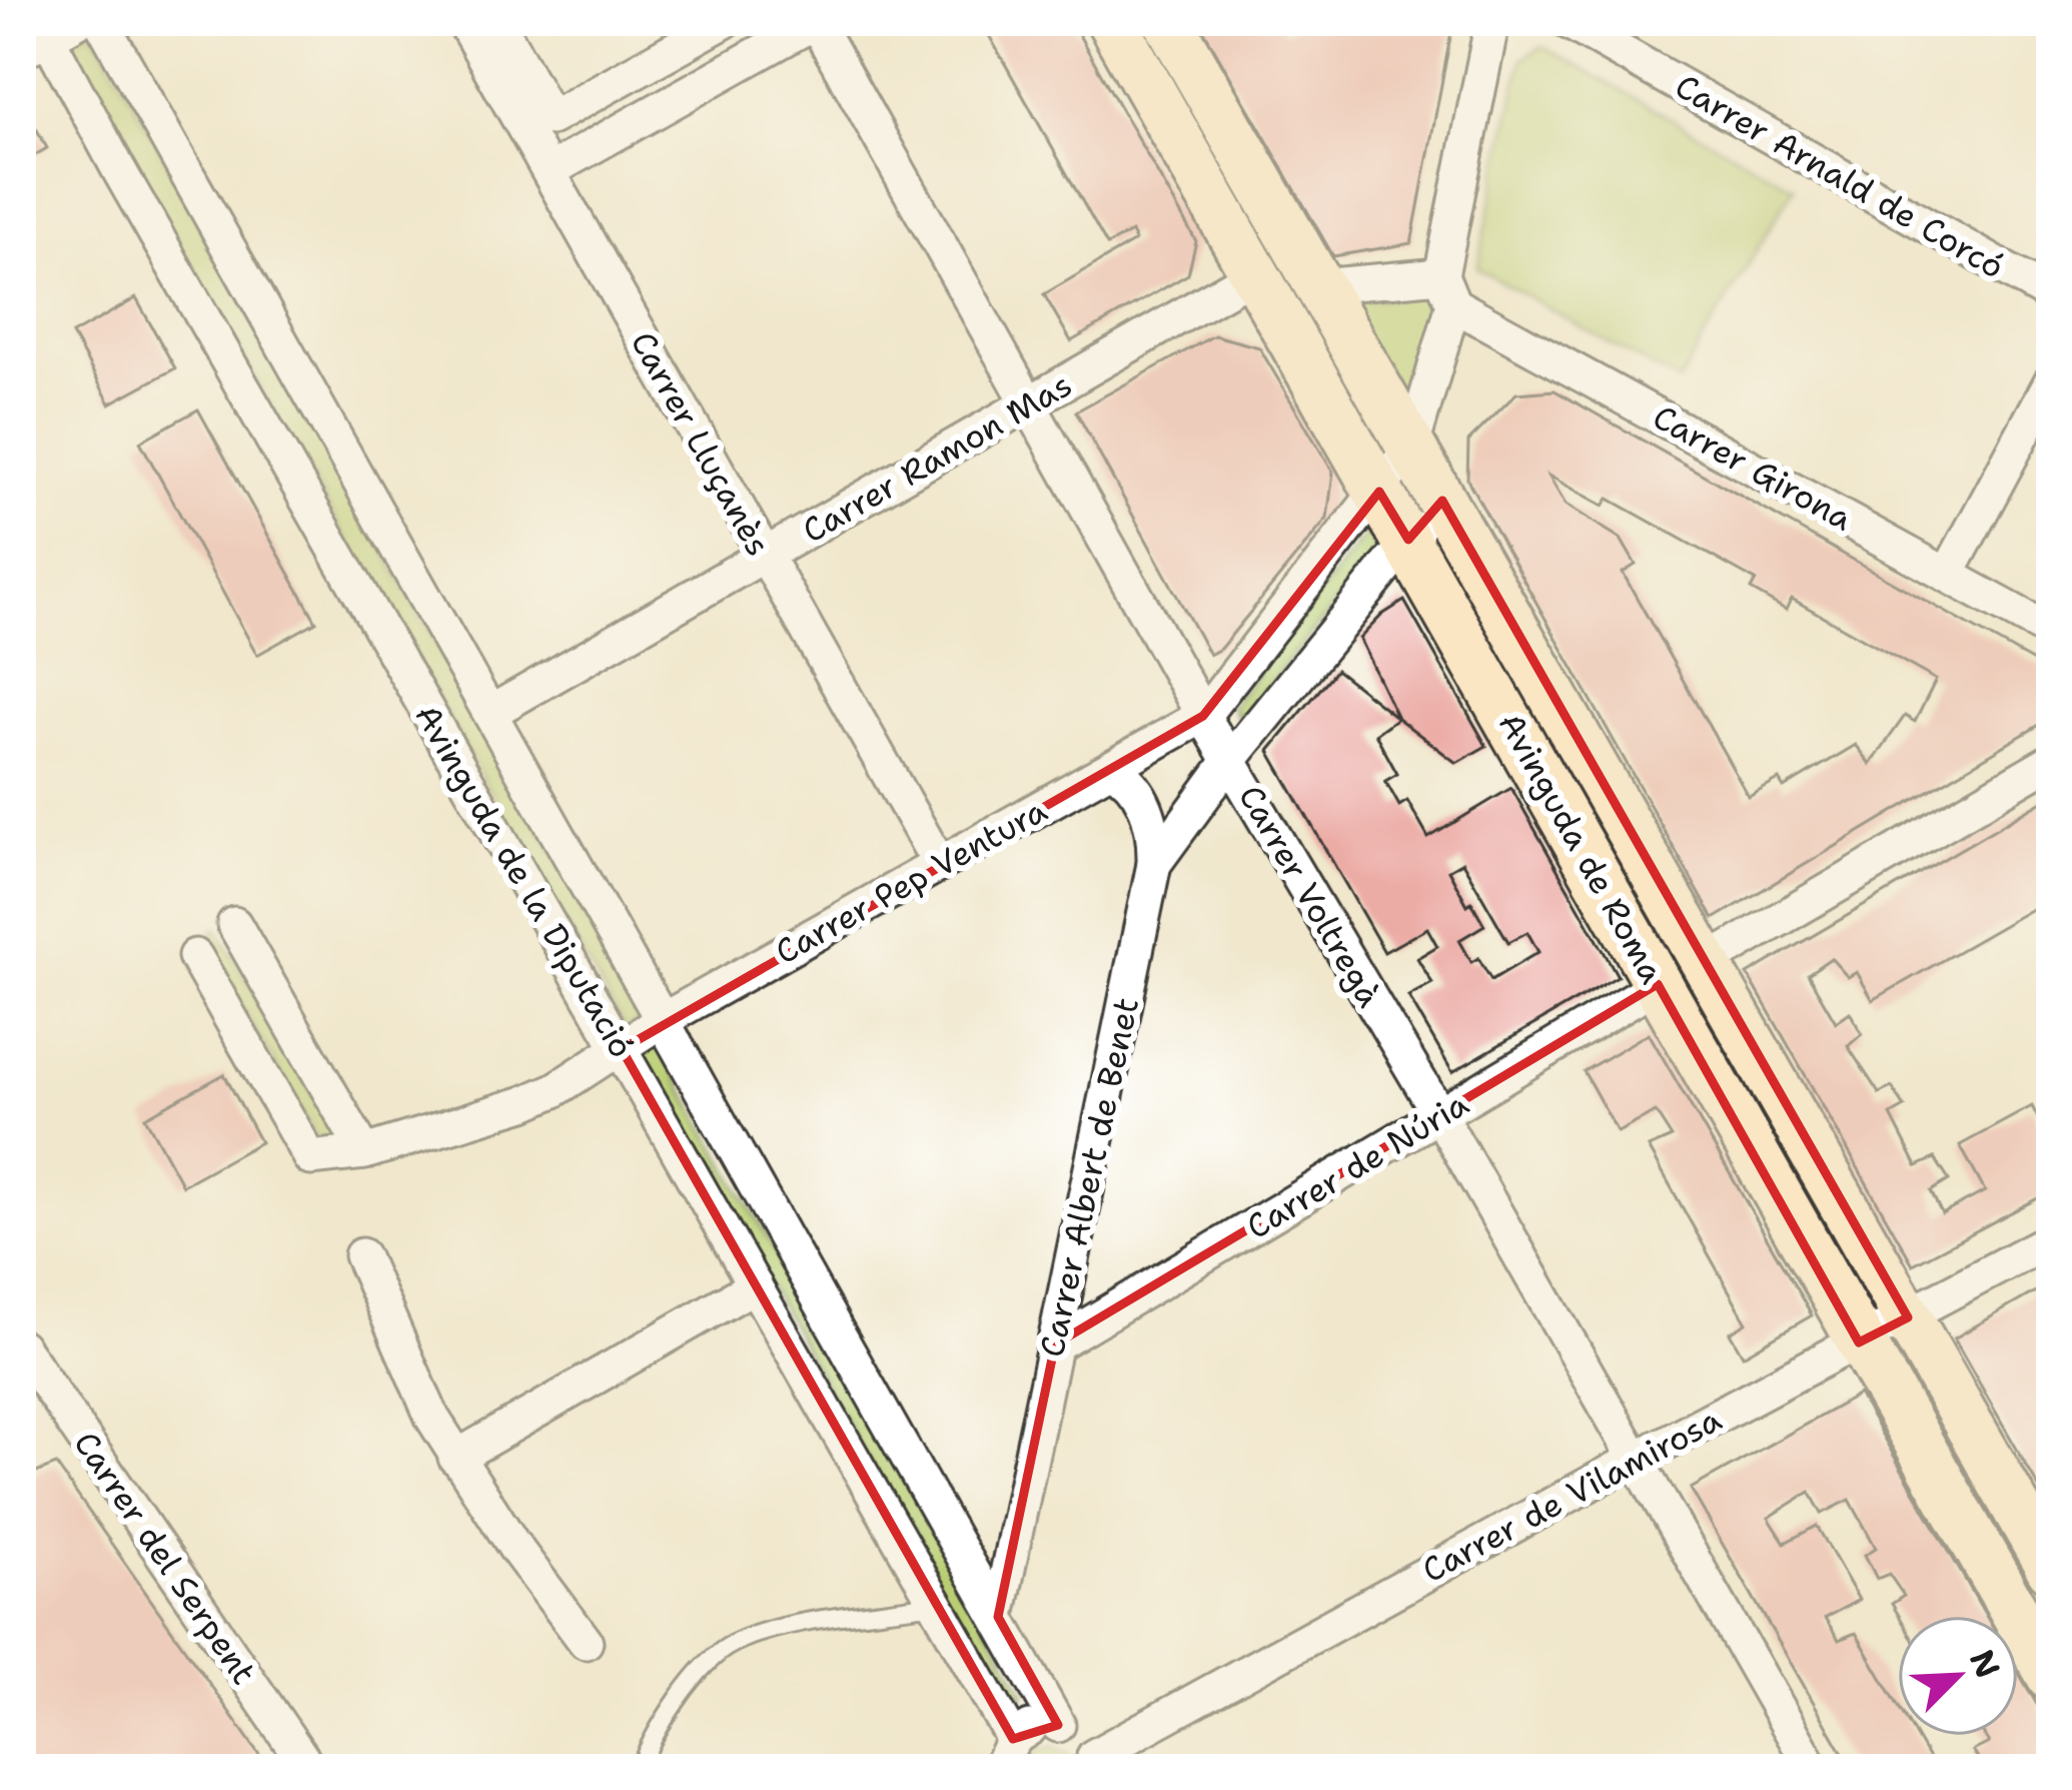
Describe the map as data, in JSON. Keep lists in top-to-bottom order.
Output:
{
  "streets": {
    "street": [
      "Carrer Arnald de Corcó",
      "Carrer Lluçanès",
      "Carrer Ramon Mas",
      "Carrer Girona",
      "Avinguda de Roma",
      "Avinguda de la Diputació",
      "Carrer Pep Ventura",
      "Carrer Voltregà",
      "Carrer de Núria",
      "Carrer Albert de Benet",
      "Carrer de Vilamirosa",
      "Carrer del Serpent"
    ]
  },
  "crossings": [
    ["Carrer Lluçanès", "Carrer Ramon Mas"],
    ["Carrer Lluçanès", "Carrer Pep Ventura"],
    ["Carrer Ramon Mas", "Avinguda de Roma"],
    ["Carrer Ramon Mas", "Avinguda de la Diputació"],
    ["Carrer Ramon Mas", "Carrer Voltregà"],
    ["Avinguda de Roma", "Carrer de Núria"],
    ["Avinguda de Roma", "Carrer Albert de Benet"],
    ["Avinguda de Roma", "Carrer de Vilamirosa"],
    ["Avinguda de la Diputació", "Carrer Pep Ventura"],
    ["Avinguda de la Diputació", "Carrer Albert de Benet"],
    ["Avinguda de la Diputació", "Carrer de Vilamirosa"],
    ["Carrer Pep Ventura", "Carrer Voltregà"],
    ["Carrer Voltregà", "Carrer de Núria"],
    ["Carrer Voltregà", "Carrer Albert de Benet"],
    ["Carrer Voltregà", "Carrer de Vilamirosa"],
    ["Carrer de Núria", "Carrer Albert de Benet"]
  ],
  "north": "top right"
}
